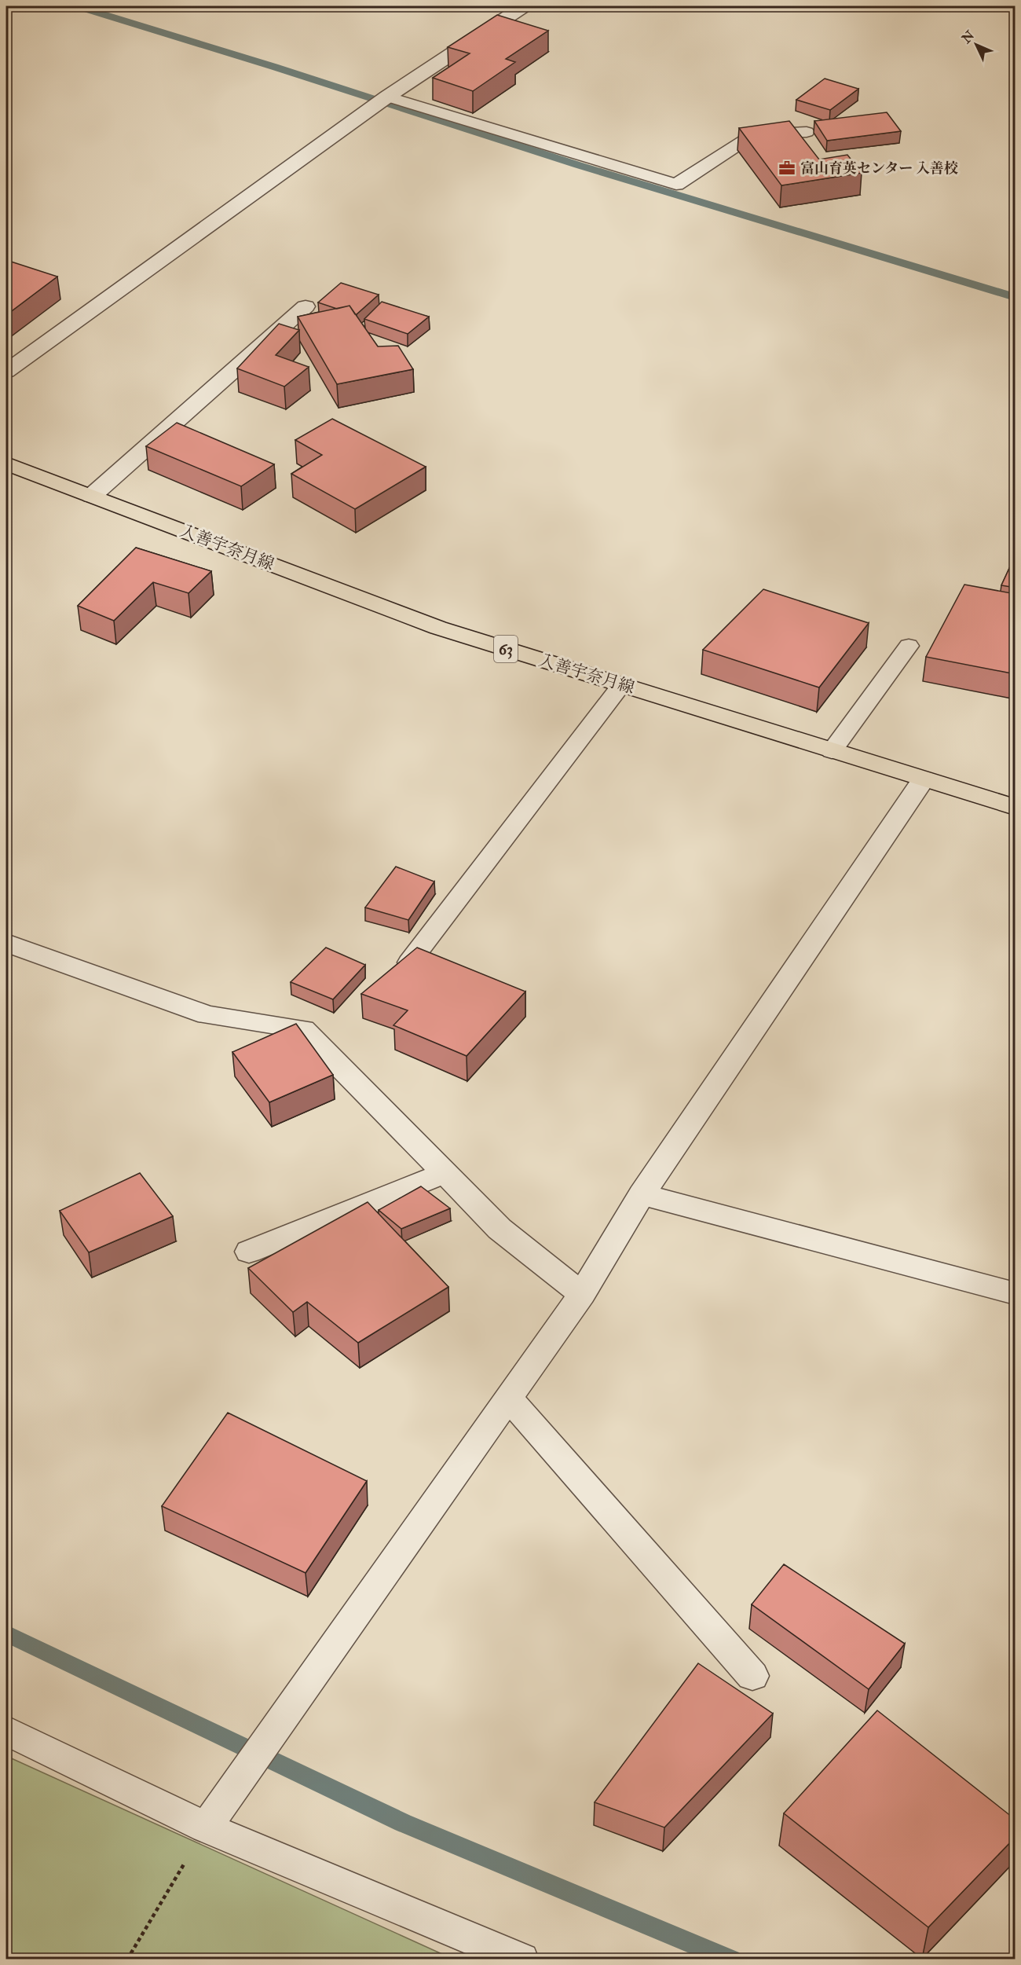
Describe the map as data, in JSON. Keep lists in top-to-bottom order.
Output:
{
  "streets": {
    "main road": ["入善宇奈月線", "63"]
  },
  "places": {
    "office": ["富山育英センター 入善校"]
  },
  "north": "top left"
}
